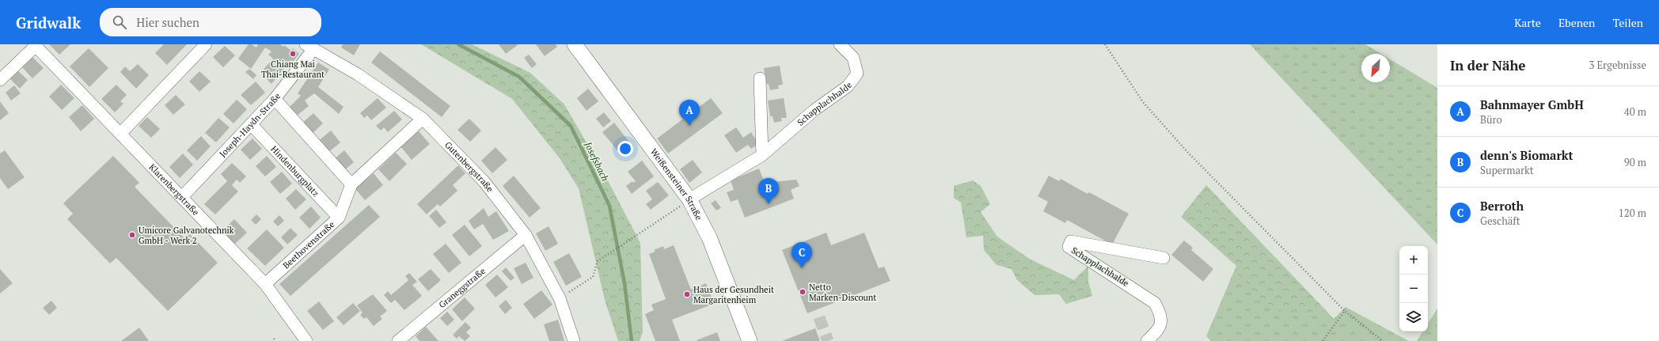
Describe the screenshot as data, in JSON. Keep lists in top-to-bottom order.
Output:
{
  "streets": {
    "main road": ["Weißensteiner Straße"],
    "street": [
      "Schapplachhalde",
      "Joseph-Haydn-Straße",
      "Gutenbergstraße",
      "Hindenburgplatz",
      "Klarenbergstraße",
      "Beethovenstraße",
      "Graneggstraße"
    ]
  },
  "crossings": [
    ["Schapplachhalde", "Weißensteiner Straße"],
    ["Joseph-Haydn-Straße", "Gutenbergstraße"],
    ["Joseph-Haydn-Straße", "Hindenburgplatz"],
    ["Joseph-Haydn-Straße", "Klarenbergstraße"],
    ["Gutenbergstraße", "Beethovenstraße"],
    ["Gutenbergstraße", "Graneggstraße"],
    ["Hindenburgplatz", "Beethovenstraße"],
    ["Klarenbergstraße", "Beethovenstraße"]
  ],
  "water": ["Josefsbach"],
  "places": [
    "Chiang Mai Thai-Restaurant",
    "Umicore Galvanotechnik GmbH - Werk 2",
    "Netto Marken-Discount",
    "Haus der Gesundheit Margaritenheim"
  ],
  "north": "bottom left",
  "page": {
    "header": "Gridwalk",
    "search": "Hier suchen",
    "nav": ["Karte", "Ebenen", "Teilen"],
    "heading": ["In der Nähe", "3 Ergebnisse"],
    "list": [
      {
        "mark": "A",
        "name": "Bahnmayer GmbH",
        "note": "Büro",
        "value": "40 m"
      },
      {
        "mark": "B",
        "name": "denn's Biomarkt",
        "note": "Supermarkt",
        "value": "90 m"
      },
      {
        "mark": "C",
        "name": "Berroth",
        "note": "Geschäft",
        "value": "120 m"
      }
    ],
    "pins": ["A", "B", "C"],
    "map_buttons": ["+", "−"]
  }
}
